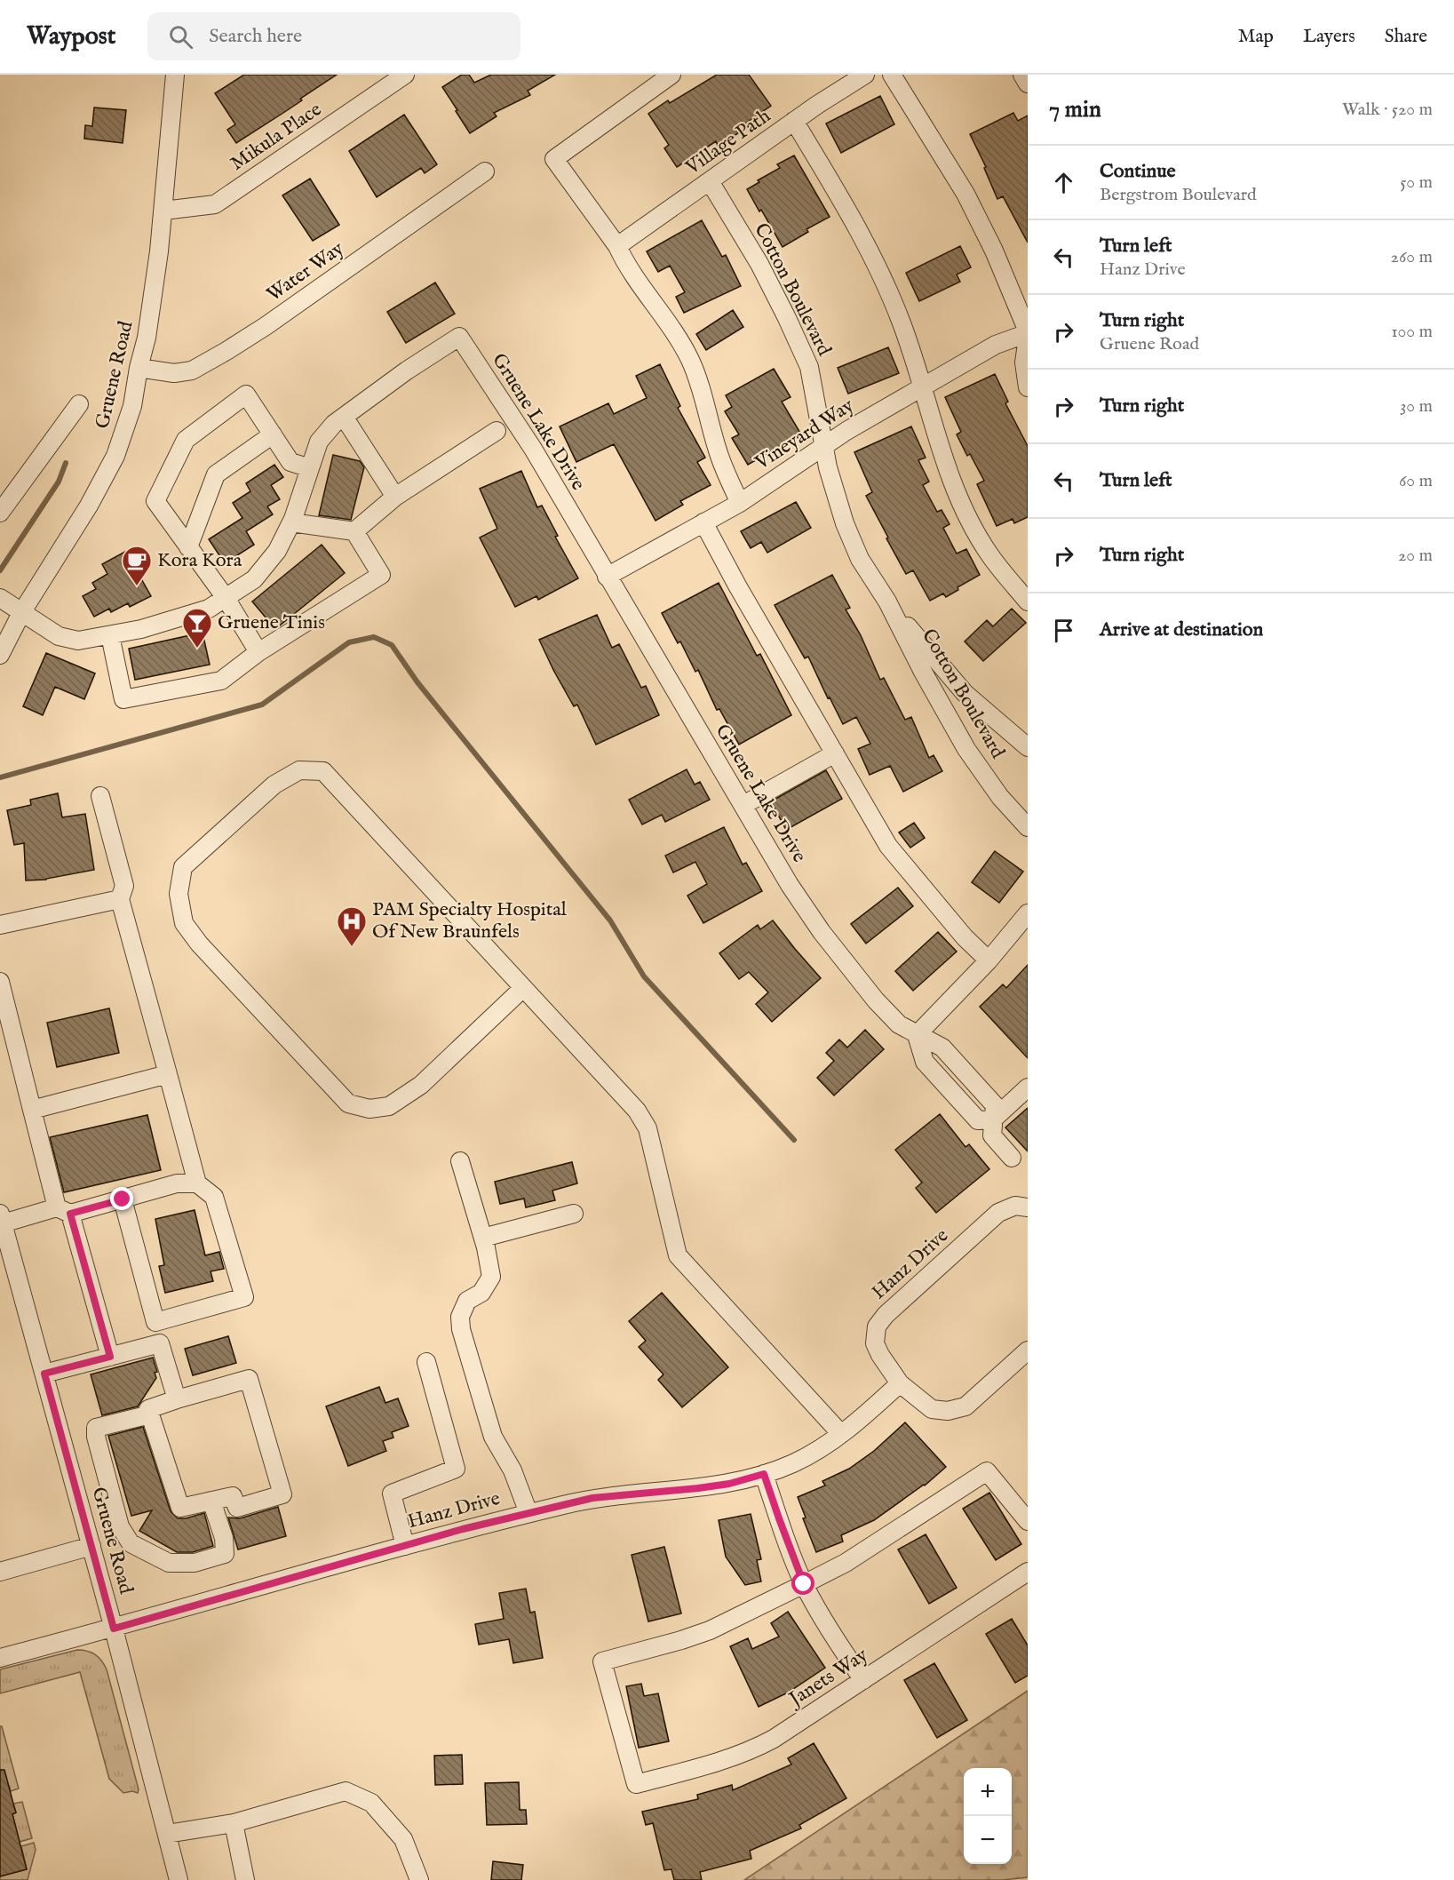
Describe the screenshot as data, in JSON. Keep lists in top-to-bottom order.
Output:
{
  "streets": {
    "street": [
      "Mikula Place",
      "Village Path",
      "Water Way",
      "Cotton Boulevard",
      "Gruene Road",
      "Gruene Lake Drive",
      "Vineyard Way",
      "Hanz Drive",
      "Janets Way"
    ]
  },
  "crossings": [
    ["Mikula Place", "Gruene Road"],
    ["Village Path", "Cotton Boulevard"],
    ["Water Way", "Gruene Road"],
    ["Cotton Boulevard", "Vineyard Way"],
    ["Gruene Road", "Gruene Lake Drive"],
    ["Gruene Road", "Hanz Drive"],
    ["Gruene Lake Drive", "Vineyard Way"]
  ],
  "places": {
    "cafe": ["Kora Kora"],
    "bar": ["Gruene Tinis"],
    "hospital": ["PAM Specialty Hospital Of New Braunfels"]
  },
  "page": {
    "header": "Waypost",
    "search": "Search here",
    "nav": ["Map", "Layers", "Share"],
    "heading": ["7 min", "Walk · 520 m"],
    "list": [
      ["Continue", "Bergstrom Boulevard", "50 m"],
      ["Turn left", "Hanz Drive", "260 m"],
      ["Turn right", "Gruene Road", "100 m"],
      ["Turn right", "30 m"],
      ["Turn left", "60 m"],
      ["Turn right", "20 m"],
      "Arrive at destination"
    ],
    "map_buttons": ["+", "−"]
  }
}
